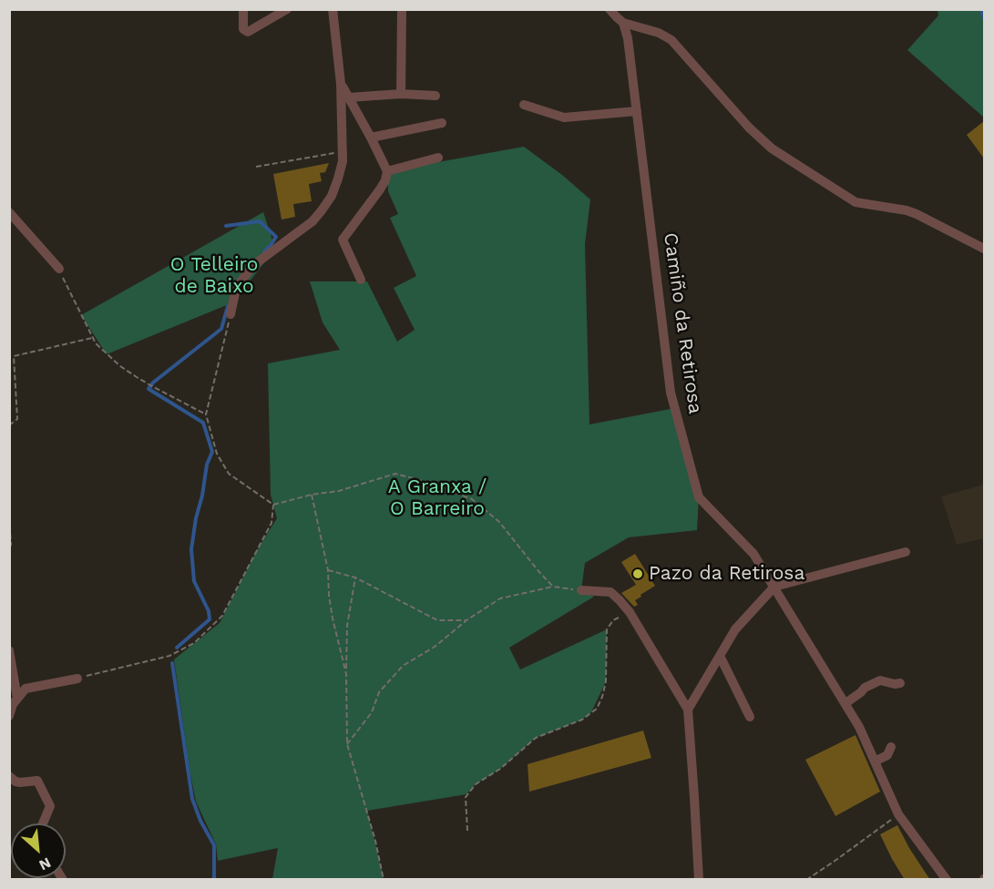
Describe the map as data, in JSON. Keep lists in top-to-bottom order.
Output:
{
  "streets": {
    "street": ["Camiño da Retirosa"]
  },
  "parks": ["O Telleiro de Baixo", "A Granxa / O Barreiro"],
  "places": ["Pazo da Retirosa"],
  "north": "bottom right"
}
